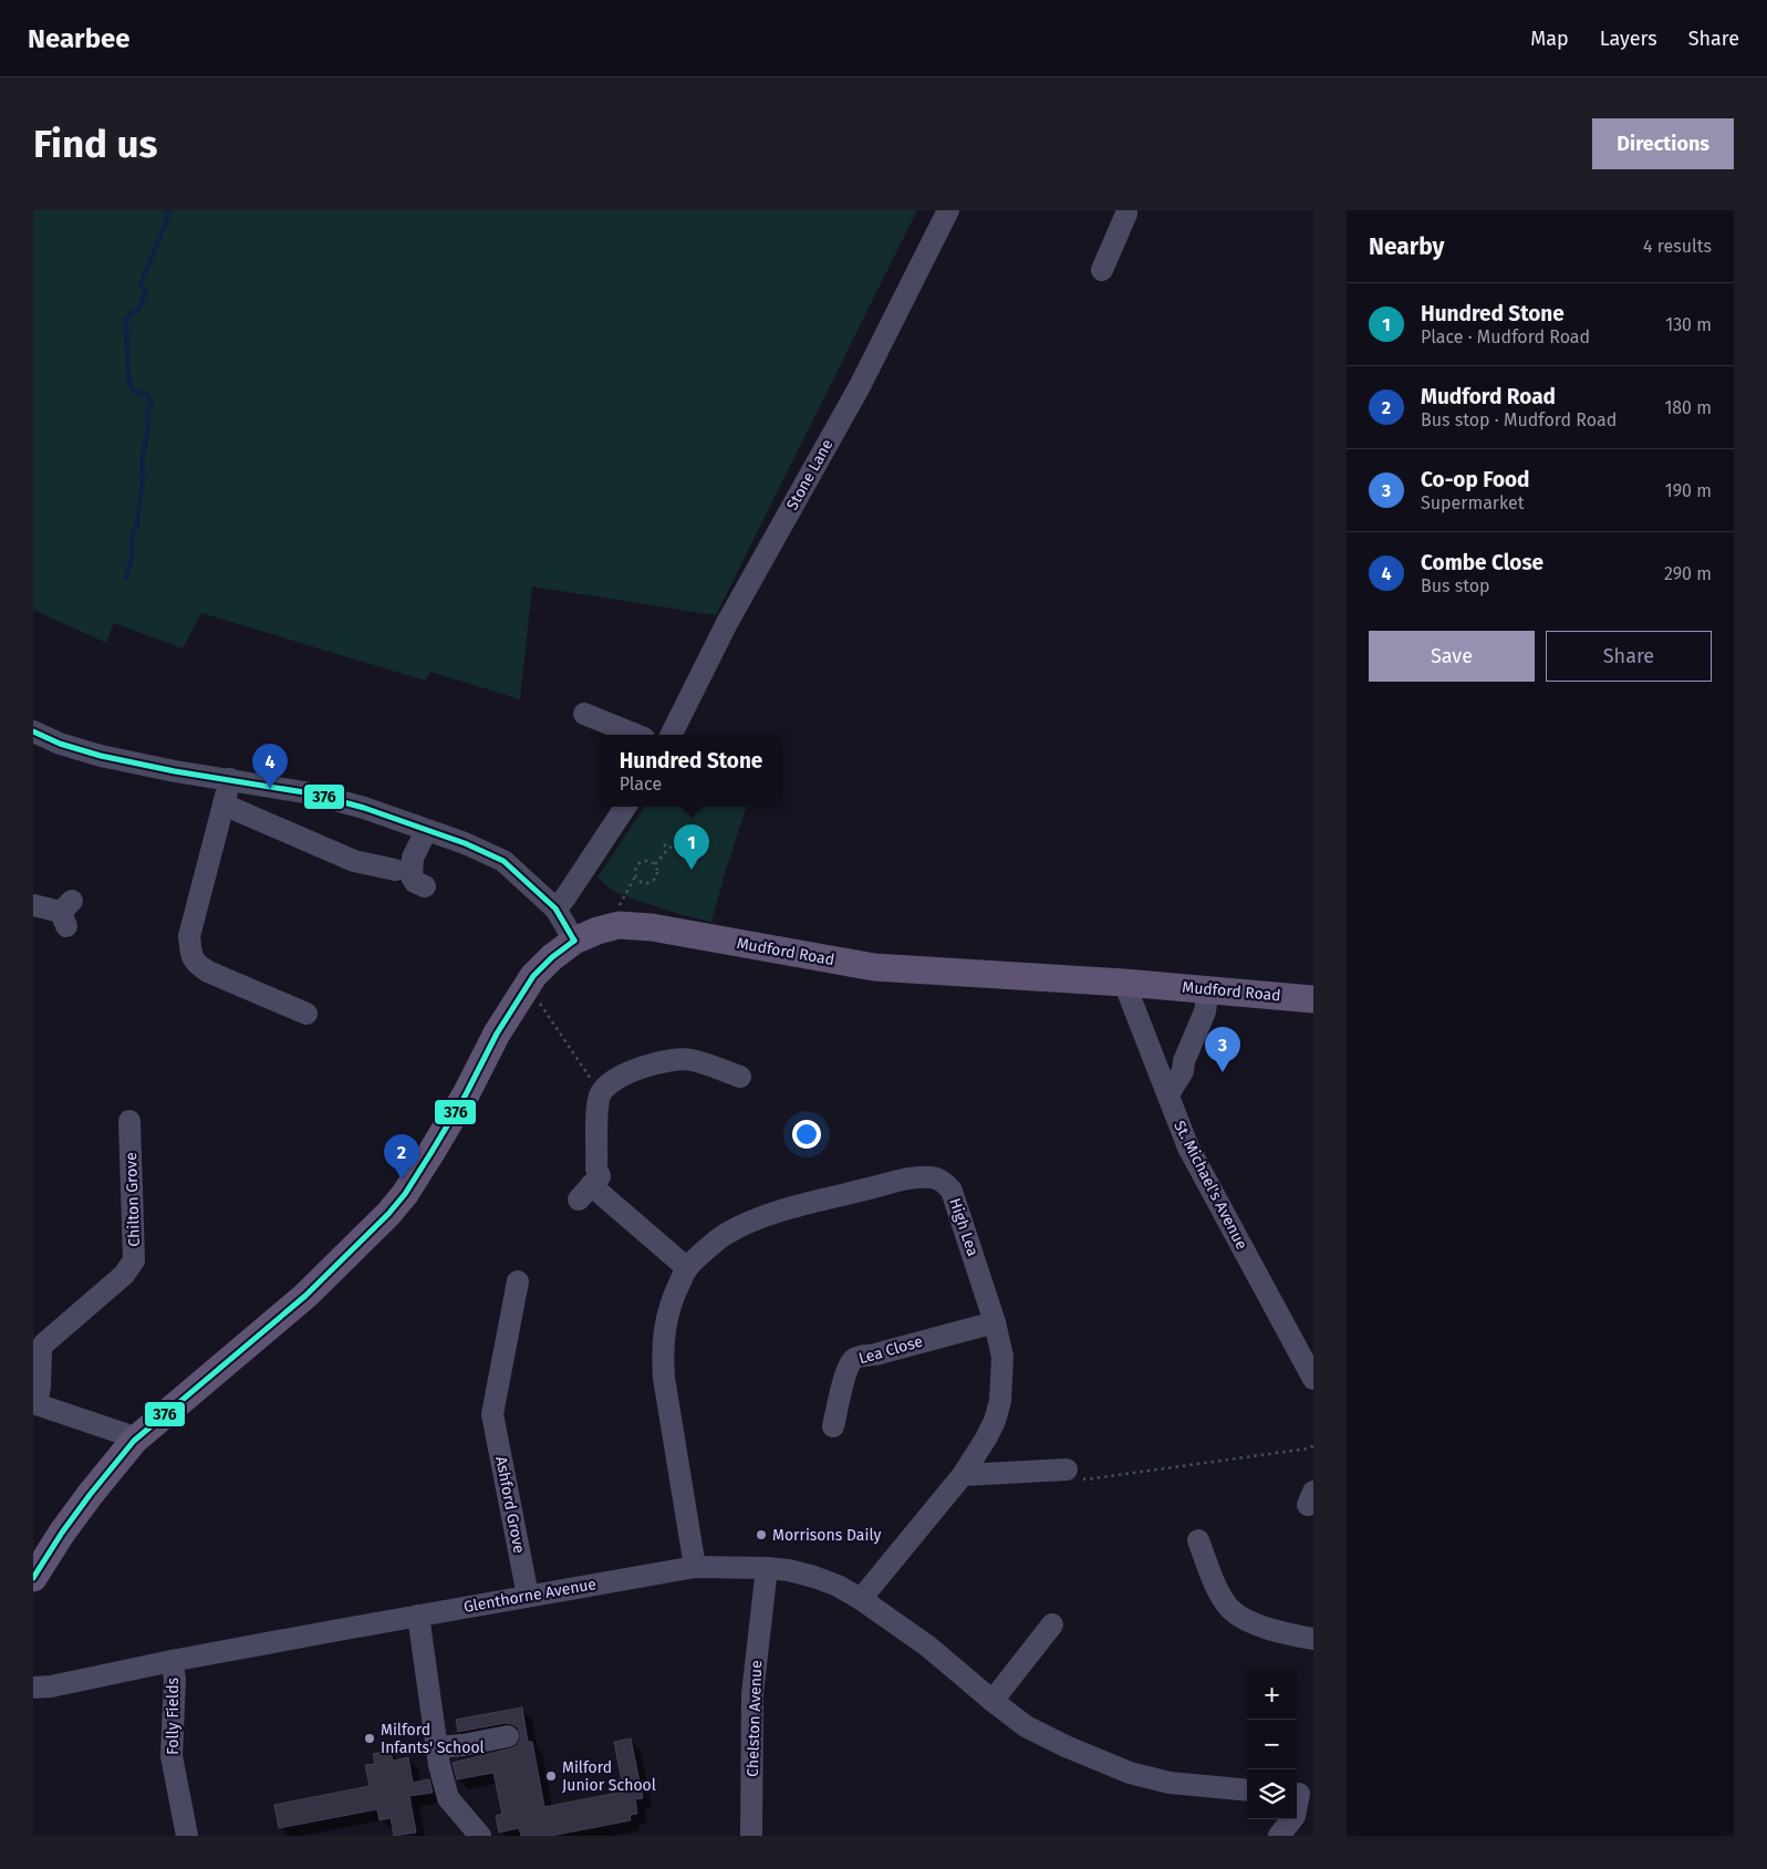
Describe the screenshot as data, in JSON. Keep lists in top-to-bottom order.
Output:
{
  "streets": {
    "main road": ["Mudford Road"],
    "street": [
      "Stone Lane",
      "St. Michael's Avenue",
      "Chilton Grove",
      "High Lea",
      "Lea Close",
      "Ashford Grove",
      "Glenthorne Avenue",
      "Folly Fields",
      "Chelston Avenue"
    ]
  },
  "crossings": [
    ["Mudford Road", "St. Michael's Avenue"],
    ["Mudford Road", "Chilton Grove"],
    ["High Lea", "Lea Close"],
    ["High Lea", "Glenthorne Avenue"],
    ["Ashford Grove", "Glenthorne Avenue"],
    ["Glenthorne Avenue", "Folly Fields"],
    ["Glenthorne Avenue", "Chelston Avenue"]
  ],
  "places": ["Morrisons Daily", "Milford Infants' School", "Milford Junior School"],
  "lines": ["transit line 376"],
  "page": {
    "header": "Nearbee",
    "nav": ["Map", "Layers", "Share"],
    "buttons": [
      "Directions",
      ["Save", "Share"]
    ],
    "title": "Find us",
    "heading": ["Nearby", "4 results"],
    "list": [
      {
        "mark": "1",
        "name": "Hundred Stone",
        "note": "Place · Mudford Road",
        "value": "130 m"
      },
      {
        "mark": "2",
        "name": "Mudford Road",
        "note": "Bus stop · Mudford Road",
        "value": "180 m"
      },
      {
        "mark": "3",
        "name": "Co-op Food",
        "note": "Supermarket",
        "value": "190 m"
      },
      {
        "mark": "4",
        "name": "Combe Close",
        "note": "Bus stop",
        "value": "290 m"
      }
    ],
    "popup": ["Hundred Stone", "Place"],
    "pins": [
      "4",
      "1",
      "3",
      "2"
    ],
    "map_buttons": ["+", "−"]
  }
}
